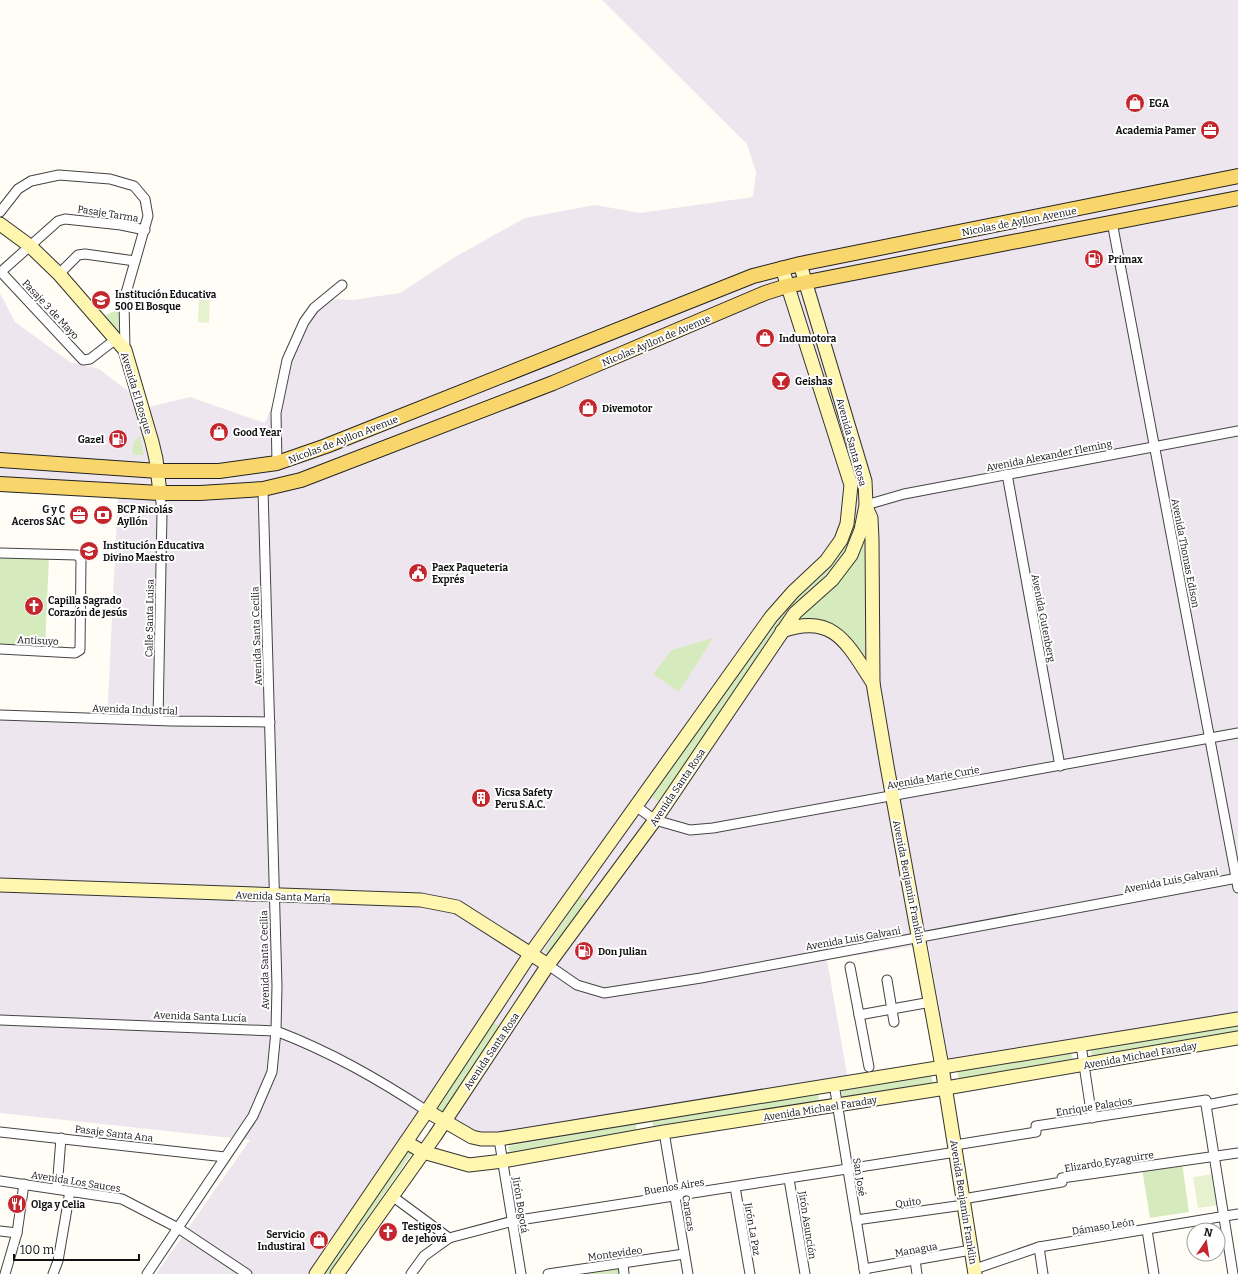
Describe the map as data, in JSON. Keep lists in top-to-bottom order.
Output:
{
  "streets": {
    "main road": ["Nicolas de Ayllon Avenue"],
    "street": [
      "Pasaje Tarma",
      "Pasaje 3 de Mayo",
      "Avenida El Bosque",
      "Avenida Santa Rosa",
      "Avenida Alexander Fleming",
      "Avenida Thomas Edison",
      "Calle Santa Luisa",
      "Avenida Gutenberg",
      "Avenida Santa Cecilia",
      "Antisuyo",
      "Avenida Industrial",
      "Avenida Marie Curie",
      "Avenida Luis Galvani",
      "Avenida Benjamin Franklin",
      "Avenida Santa María",
      "Avenida Santa Lucía",
      "Avenida Michael Faraday",
      "Enrique Palacios",
      "Pasaje Santa Ana",
      "Elizardo Eyzaguirre",
      "San José",
      "Avenida Los Sauces",
      "Buenos Aires",
      "Quito",
      "Jirón Bogotá",
      "Caracas",
      "Jirón Asunción",
      "Dámaso León",
      "Jirón La Paz",
      "Managua",
      "Montevideo"
    ]
  },
  "crossings": [
    ["Pasaje Tarma", "Pasaje 3 de Mayo"],
    ["Pasaje Tarma", "Avenida El Bosque"],
    ["Nicolas de Ayllon Avenue", "Avenida El Bosque"],
    ["Nicolas de Ayllon Avenue", "Avenida Santa Rosa"],
    ["Nicolas de Ayllon Avenue", "Avenida Thomas Edison"],
    ["Pasaje 3 de Mayo", "Avenida El Bosque"],
    ["Avenida El Bosque", "Calle Santa Luisa"],
    ["Avenida Santa Rosa", "Avenida Alexander Fleming"],
    ["Avenida Santa Rosa", "Avenida Marie Curie"],
    ["Avenida Santa Rosa", "Avenida Luis Galvani"],
    ["Avenida Santa Rosa", "Avenida Benjamin Franklin"],
    ["Avenida Santa Rosa", "Avenida Santa María"],
    ["Avenida Santa Rosa", "Avenida Santa Lucía"],
    ["Avenida Santa Rosa", "Avenida Michael Faraday"],
    ["Avenida Alexander Fleming", "Avenida Thomas Edison"],
    ["Avenida Alexander Fleming", "Avenida Gutenberg"],
    ["Avenida Alexander Fleming", "Avenida Benjamin Franklin"],
    ["Avenida Thomas Edison", "Avenida Marie Curie"],
    ["Avenida Thomas Edison", "Avenida Luis Galvani"],
    ["Calle Santa Luisa", "Avenida Industrial"],
    ["Avenida Gutenberg", "Avenida Marie Curie"],
    ["Avenida Santa Cecilia", "Avenida Industrial"],
    ["Avenida Santa Cecilia", "Avenida Santa María"],
    ["Avenida Santa Cecilia", "Avenida Santa Lucía"],
    ["Avenida Santa Cecilia", "Pasaje Santa Ana"],
    ["Avenida Santa Cecilia", "Avenida Los Sauces"],
    ["Avenida Marie Curie", "Avenida Benjamin Franklin"],
    ["Avenida Luis Galvani", "Avenida Benjamin Franklin"],
    ["Avenida Luis Galvani", "Avenida Santa María"],
    ["Avenida Benjamin Franklin", "Avenida Michael Faraday"],
    ["Avenida Benjamin Franklin", "Enrique Palacios"],
    ["Avenida Benjamin Franklin", "Elizardo Eyzaguirre"],
    ["Avenida Benjamin Franklin", "Buenos Aires"],
    ["Avenida Benjamin Franklin", "Quito"],
    ["Avenida Benjamin Franklin", "Dámaso León"],
    ["Avenida Benjamin Franklin", "Managua"],
    ["Avenida Santa Lucía", "Avenida Michael Faraday"],
    ["Avenida Michael Faraday", "San José"],
    ["Avenida Michael Faraday", "Jirón Bogotá"],
    ["Avenida Michael Faraday", "Caracas"],
    ["Enrique Palacios", "Buenos Aires"],
    ["Elizardo Eyzaguirre", "Quito"],
    ["San José", "Buenos Aires"],
    ["San José", "Quito"],
    ["San José", "Managua"],
    ["Buenos Aires", "Jirón Bogotá"],
    ["Buenos Aires", "Caracas"],
    ["Buenos Aires", "Jirón Asunción"],
    ["Buenos Aires", "Jirón La Paz"],
    ["Caracas", "Montevideo"]
  ],
  "places": {
    "shop": [
      "EGA",
      "Indumotora",
      "Divemotor",
      "Good Year",
      "Servicio Industiral"
    ],
    "office": ["Academia Pamer", "G y C Aceros SAC"],
    "fuel station": ["Primax", "Gazel", "Don Julian"],
    "school or university": ["Institución Educativa 500 El Bosque", "Institución Educativa Divino Maestro"],
    "bar": ["Geishas"],
    "bank": ["BCP Nicolás Ayllón"],
    "public building": ["Paex Paqueteria Exprés"],
    "church": ["Capilla Sagrado Corazón de Jesús", "Testigos de Jehová"],
    "building": ["Vicsa Safety Peru S.A.C."],
    "restaurant": ["Olga y Celia"]
  },
  "scale_bar": "100 m",
  "north": "top"
}
